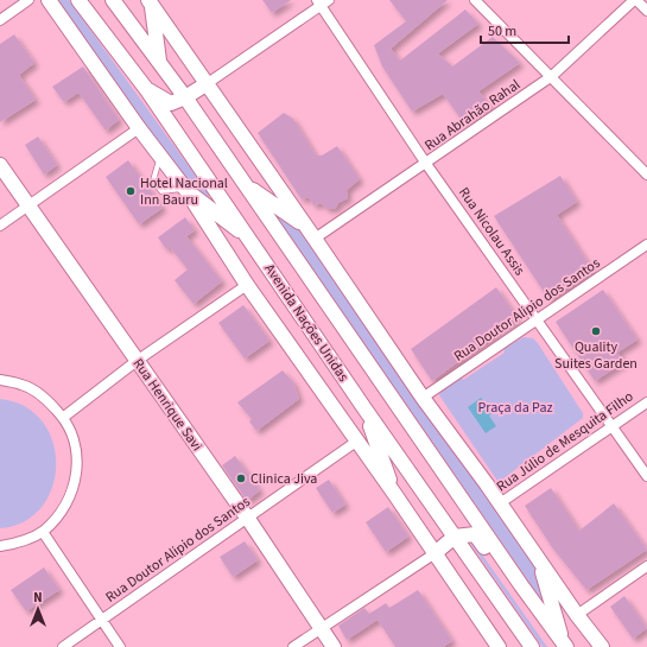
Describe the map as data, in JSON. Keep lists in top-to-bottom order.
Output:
{
  "streets": {
    "main road": ["Avenida Nações Unidas", "Rua Henrique Savi"],
    "street": [
      "Rua Abrahão Rahal",
      "Rua Nicolau Assis",
      "Rua Doutor Alipio dos Santos",
      "Rua Júlio de Mesquita Filho"
    ]
  },
  "crossings": [
    ["Rua Abrahão Rahal", "Rua Nicolau Assis"],
    ["Rua Nicolau Assis", "Rua Doutor Alipio dos Santos"],
    ["Rua Nicolau Assis", "Rua Júlio de Mesquita Filho"],
    ["Rua Doutor Alipio dos Santos", "Avenida Nações Unidas"],
    ["Rua Doutor Alipio dos Santos", "Rua Henrique Savi"]
  ],
  "parks": ["Praça da Paz"],
  "places": ["Hotel Nacional Inn Bauru", "Quality Suites Garden", "Clinica Jiva"],
  "scale_bar": "50 m",
  "north": "top"
}
